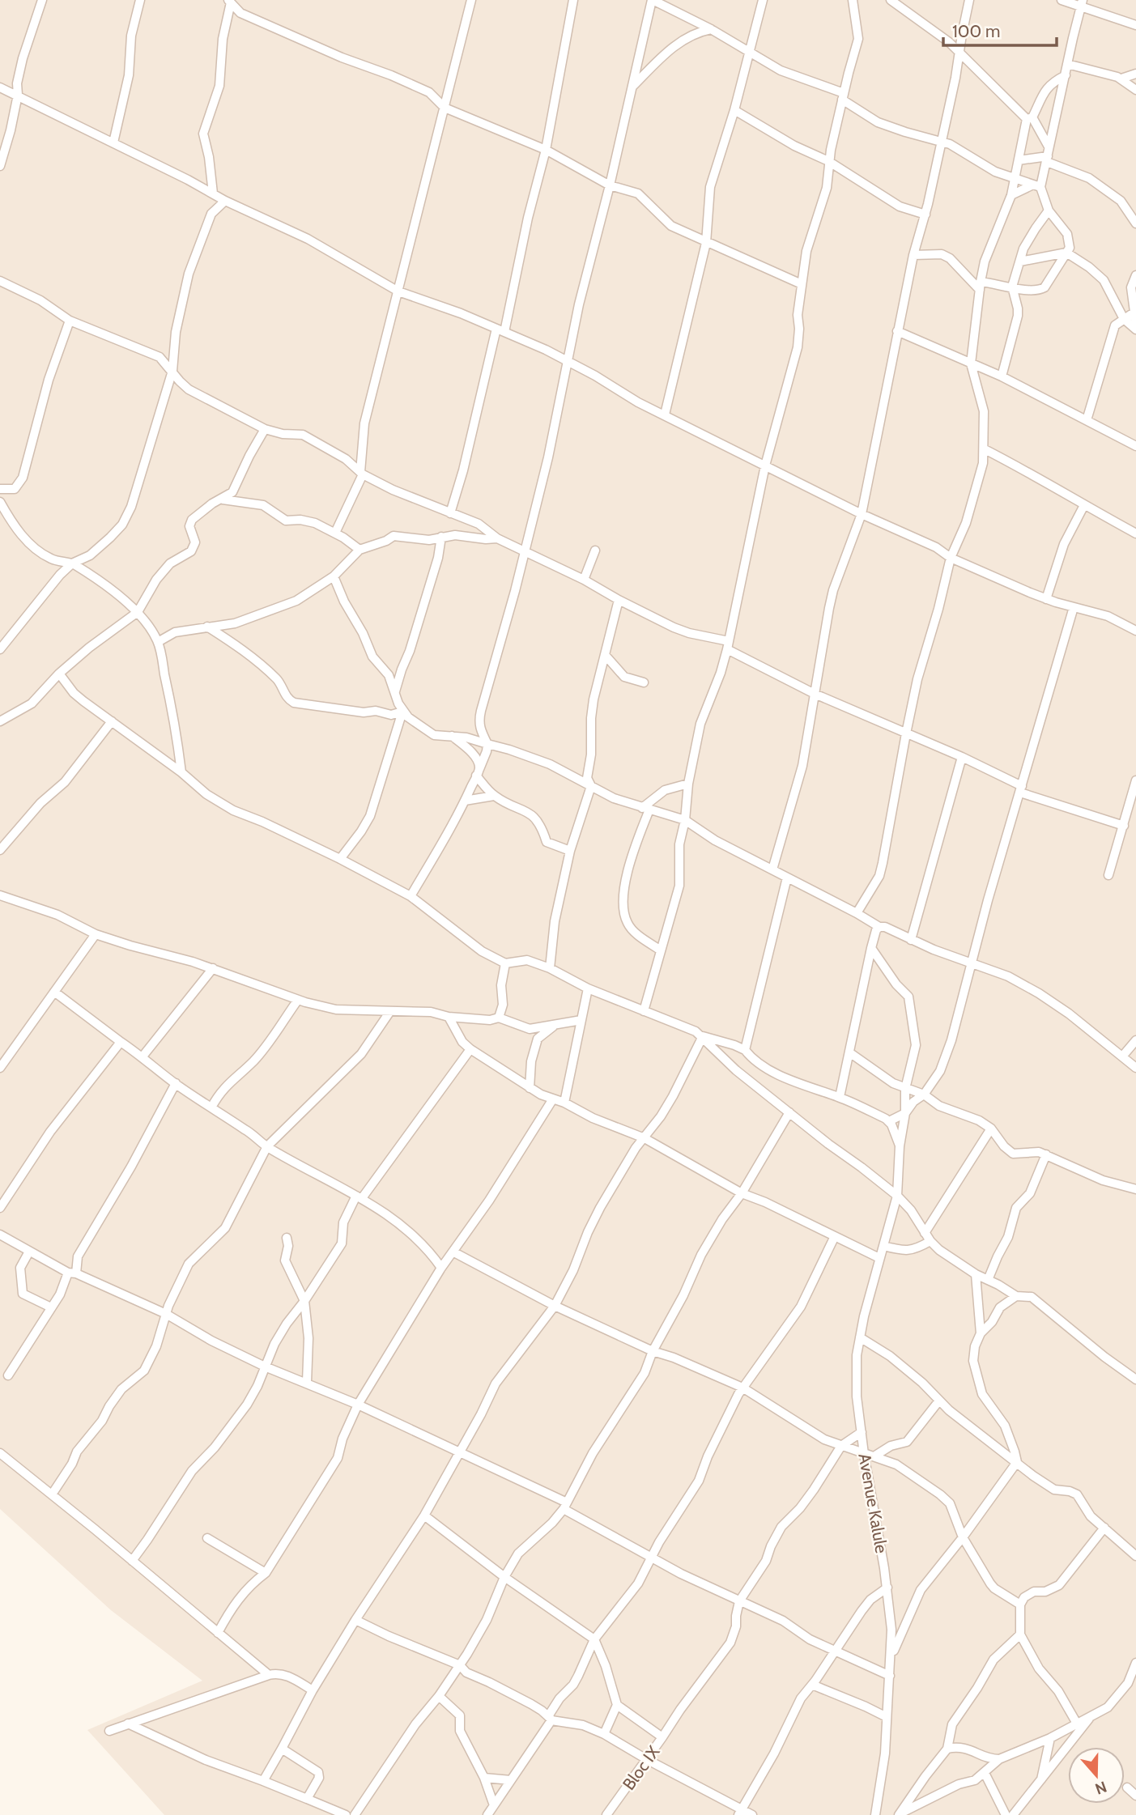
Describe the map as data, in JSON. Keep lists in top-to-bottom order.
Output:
{
  "streets": {
    "street": ["Avenue Kalule", "Bloc IX"]
  },
  "scale_bar": "100 m",
  "north": "bottom"
}
